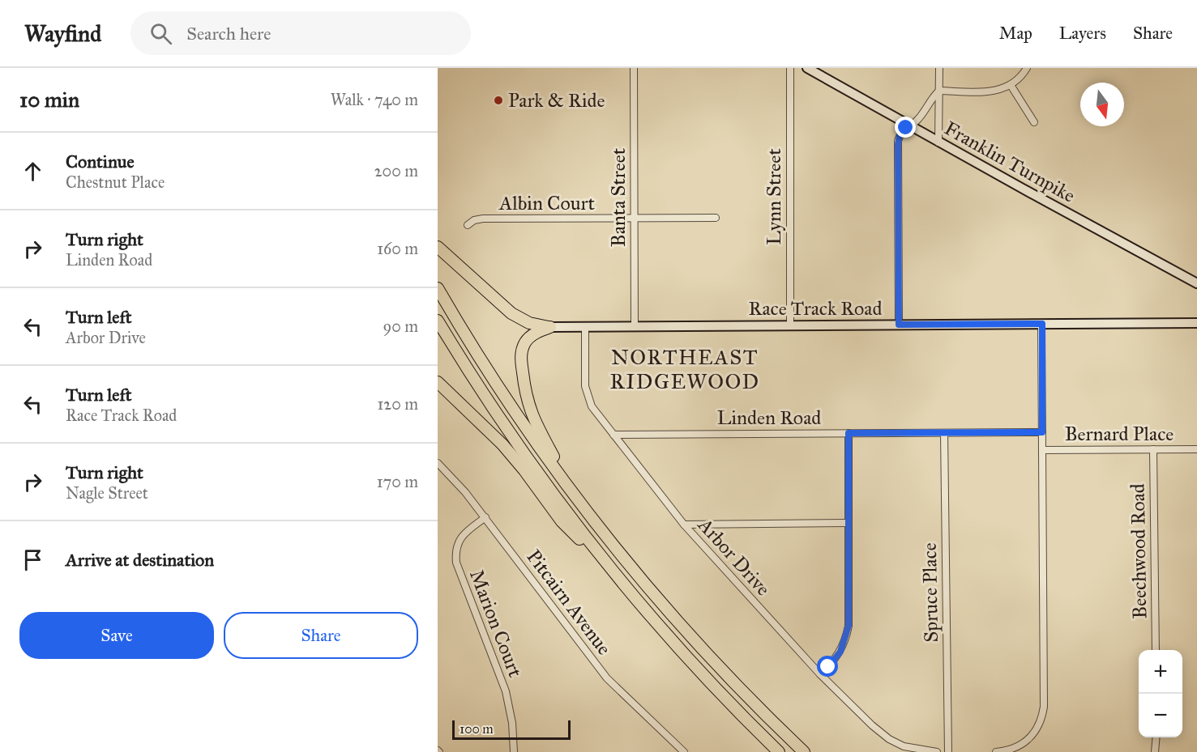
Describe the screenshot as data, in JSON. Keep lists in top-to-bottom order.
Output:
{
  "streets": {
    "street": [
      "Franklin Turnpike",
      "Lynn Street",
      "Banta Street",
      "Albin Court",
      "Race Track Road",
      "Linden Road",
      "Bernard Place",
      "Beechwood Road",
      "Arbor Drive",
      "Spruce Place",
      "Pitcairn Avenue",
      "Marion Court"
    ]
  },
  "crossings": [
    ["Lynn Street", "Race Track Road"],
    ["Banta Street", "Albin Court"],
    ["Banta Street", "Race Track Road"],
    ["Race Track Road", "Arbor Drive"],
    ["Linden Road", "Arbor Drive"],
    ["Linden Road", "Spruce Place"],
    ["Bernard Place", "Beechwood Road"],
    ["Pitcairn Avenue", "Marion Court"]
  ],
  "districts": ["NORTHEAST RIDGEWOOD"],
  "places": ["Park & Ride"],
  "scale_bar": "100 m",
  "north": "bottom",
  "page": {
    "header": "Wayfind",
    "search": "Search here",
    "nav": ["Map", "Layers", "Share"],
    "heading": ["10 min", "Walk · 740 m"],
    "list": [
      ["Continue", "Chestnut Place", "200 m"],
      ["Turn right", "Linden Road", "160 m"],
      ["Turn left", "Arbor Drive", "90 m"],
      ["Turn left", "Race Track Road", "120 m"],
      ["Turn right", "Nagle Street", "170 m"],
      "Arrive at destination"
    ],
    "buttons": ["Save", "Share"],
    "map_buttons": ["+", "−"],
    "scale": "100 m"
  }
}
